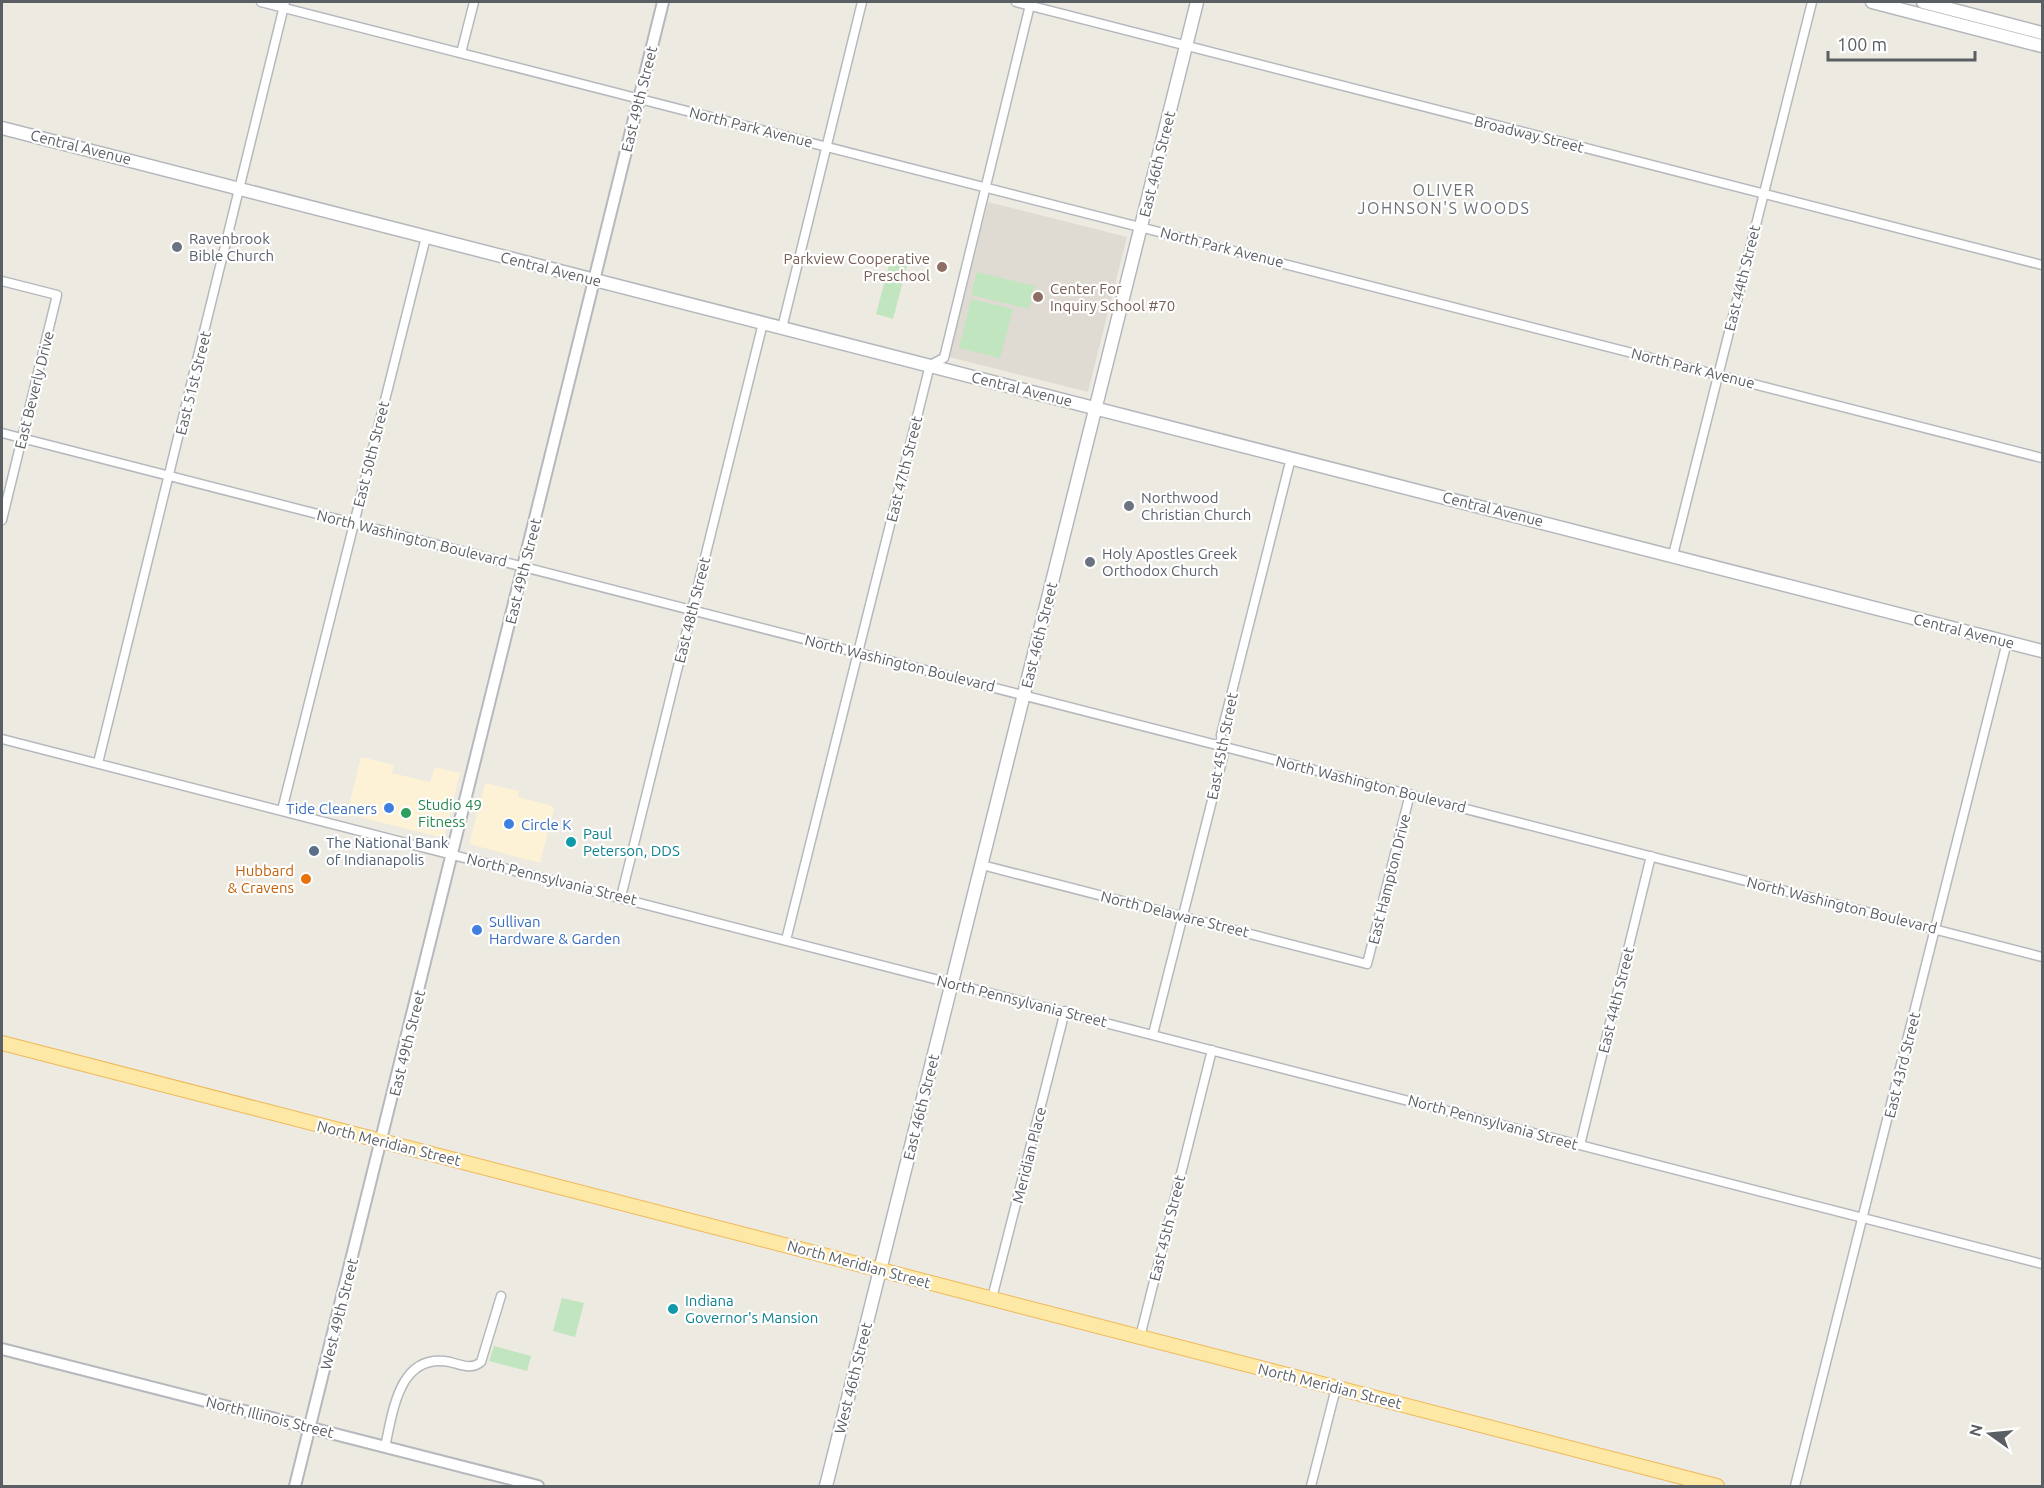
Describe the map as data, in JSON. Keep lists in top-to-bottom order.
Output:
{
  "streets": {
    "main road": [
      "Central Avenue",
      "East 46th Street",
      "North Meridian Street",
      "West 46th Street"
    ],
    "street": [
      "East 49th Street",
      "North Park Avenue",
      "Broadway Street",
      "East 44th Street",
      "East 51st Street",
      "East Beverly Drive",
      "East 50th Street",
      "East 47th Street",
      "North Washington Boulevard",
      "East 48th Street",
      "East 45th Street",
      "North Pennsylvania Street",
      "East Hampton Drive",
      "North Delaware Street",
      "East 43rd Street",
      "Meridian Place",
      "West 49th Street",
      "North Illinois Street"
    ]
  },
  "crossings": [
    ["East 49th Street", "North Park Avenue"],
    ["East 49th Street", "Central Avenue"],
    ["East 49th Street", "North Washington Boulevard"],
    ["East 49th Street", "North Pennsylvania Street"],
    ["East 49th Street", "North Meridian Street"],
    ["East 49th Street", "West 49th Street"],
    ["North Park Avenue", "East 46th Street"],
    ["North Park Avenue", "East 44th Street"],
    ["North Park Avenue", "East 51st Street"],
    ["North Park Avenue", "East 47th Street"],
    ["Broadway Street", "East 46th Street"],
    ["Broadway Street", "East 44th Street"],
    ["Broadway Street", "East 47th Street"],
    ["Central Avenue", "East 46th Street"],
    ["Central Avenue", "East 44th Street"],
    ["Central Avenue", "East 51st Street"],
    ["Central Avenue", "East 50th Street"],
    ["Central Avenue", "East 47th Street"],
    ["Central Avenue", "East 48th Street"],
    ["Central Avenue", "East 45th Street"],
    ["Central Avenue", "East 43rd Street"],
    ["East 46th Street", "North Washington Boulevard"],
    ["East 46th Street", "North Pennsylvania Street"],
    ["East 46th Street", "North Delaware Street"],
    ["East 46th Street", "North Meridian Street"],
    ["East 46th Street", "West 46th Street"],
    ["East 44th Street", "North Washington Boulevard"],
    ["East 44th Street", "North Pennsylvania Street"],
    ["East 51st Street", "North Washington Boulevard"],
    ["East 51st Street", "North Pennsylvania Street"],
    ["East Beverly Drive", "North Washington Boulevard"],
    ["East 50th Street", "North Washington Boulevard"],
    ["East 50th Street", "North Pennsylvania Street"],
    ["East 47th Street", "North Washington Boulevard"],
    ["East 47th Street", "North Pennsylvania Street"],
    ["North Washington Boulevard", "East 48th Street"],
    ["North Washington Boulevard", "East 45th Street"],
    ["North Washington Boulevard", "East Hampton Drive"],
    ["North Washington Boulevard", "East 43rd Street"],
    ["East 48th Street", "North Pennsylvania Street"],
    ["East 45th Street", "North Pennsylvania Street"],
    ["East 45th Street", "North Delaware Street"],
    ["East 45th Street", "North Meridian Street"],
    ["North Pennsylvania Street", "East 43rd Street"],
    ["North Pennsylvania Street", "Meridian Place"],
    ["East Hampton Drive", "North Delaware Street"],
    ["North Meridian Street", "Meridian Place"],
    ["North Meridian Street", "West 49th Street"],
    ["North Meridian Street", "West 46th Street"],
    ["West 49th Street", "North Illinois Street"]
  ],
  "districts": ["OLIVER JOHNSON'S WOODS"],
  "places": [
    "Ravenbrook Bible Church",
    "Parkview Cooperative Preschool",
    "Center For Inquiry School #70",
    "Northwood Christian Church",
    "Holy Apostles Greek Orthodox Church",
    "Tide Cleaners",
    "Studio 49 Fitness",
    "Circle K",
    "Paul Peterson, DDS",
    "The National Bank of Indianapolis",
    "Hubbard & Cravens",
    "Sullivan Hardware & Garden",
    "Indiana Governor's Mansion"
  ],
  "scale_bar": "100 m",
  "north": "left"
}
